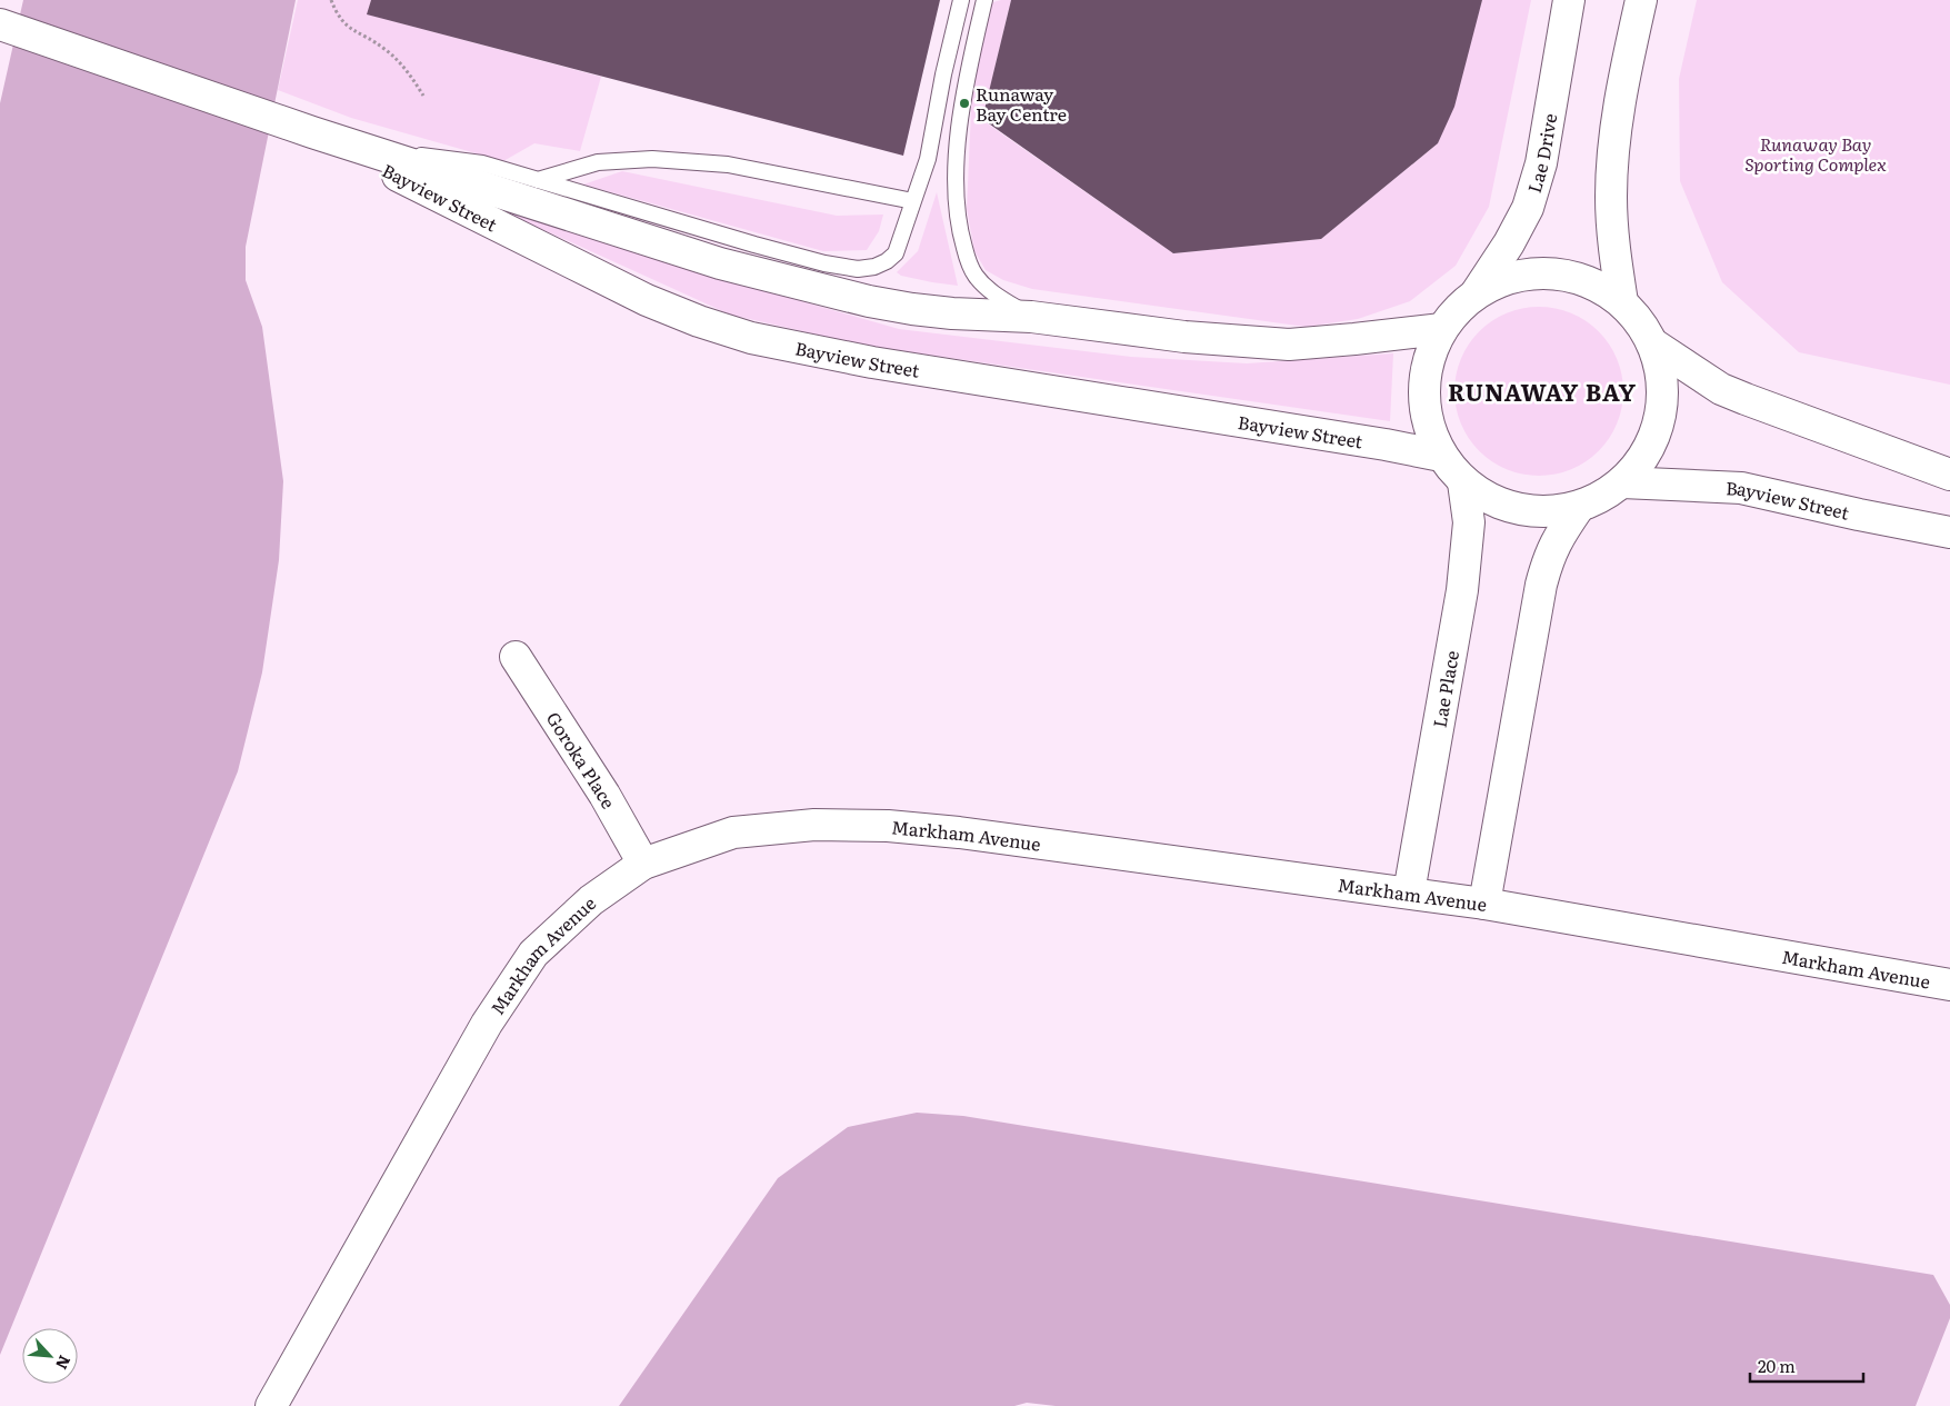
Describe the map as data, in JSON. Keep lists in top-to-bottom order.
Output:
{
  "streets": {
    "main road": [
      "Lae Drive",
      "Bayview Street",
      "Lae Place",
      "Goroka Place",
      "Markham Avenue"
    ]
  },
  "crossings": [
    ["Lae Place", "Markham Avenue"],
    ["Goroka Place", "Markham Avenue"]
  ],
  "districts": ["RUNAWAY BAY"],
  "parks": ["Runaway Bay Sporting Complex"],
  "places": ["Runaway Bay Centre"],
  "scale_bar": "20 m",
  "north": "bottom right"
}
